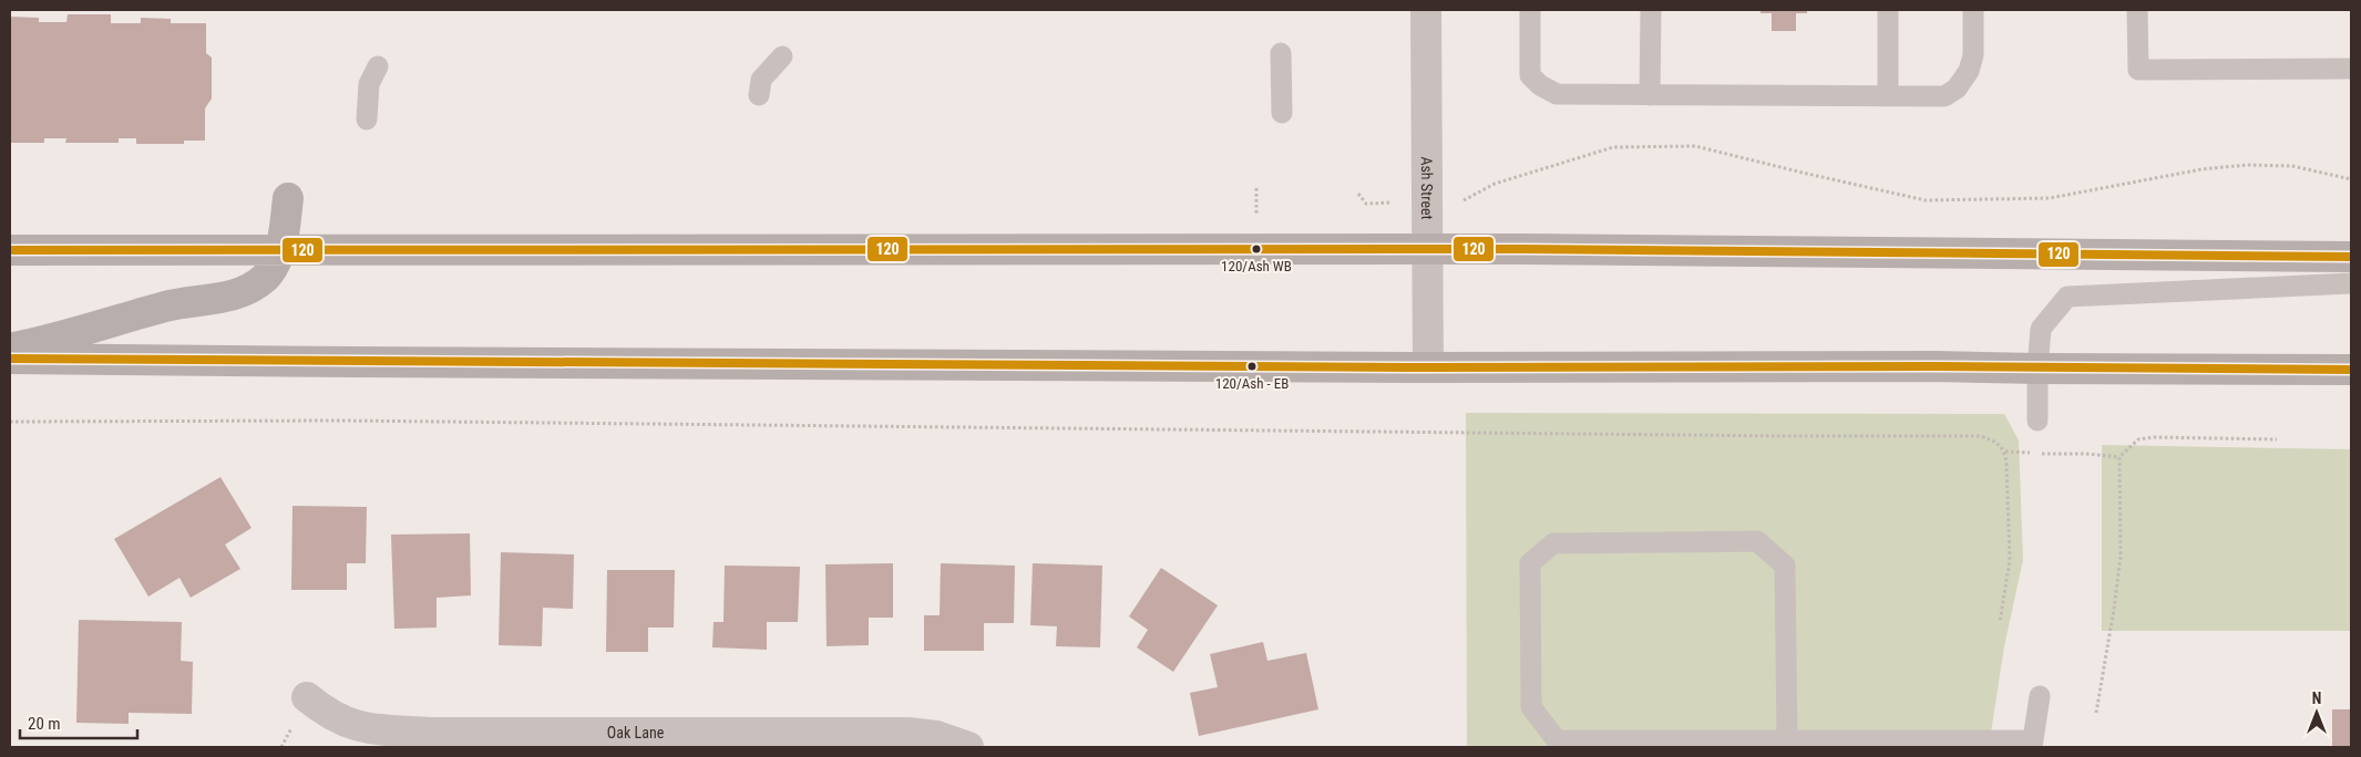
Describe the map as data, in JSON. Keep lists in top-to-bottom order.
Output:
{
  "streets": {
    "street": ["Ash Street", "Oak Lane"]
  },
  "places": ["120/Ash WB", "120/Ash - EB"],
  "lines": ["transit line 120"],
  "scale_bar": "20 m",
  "north": "top"
}
